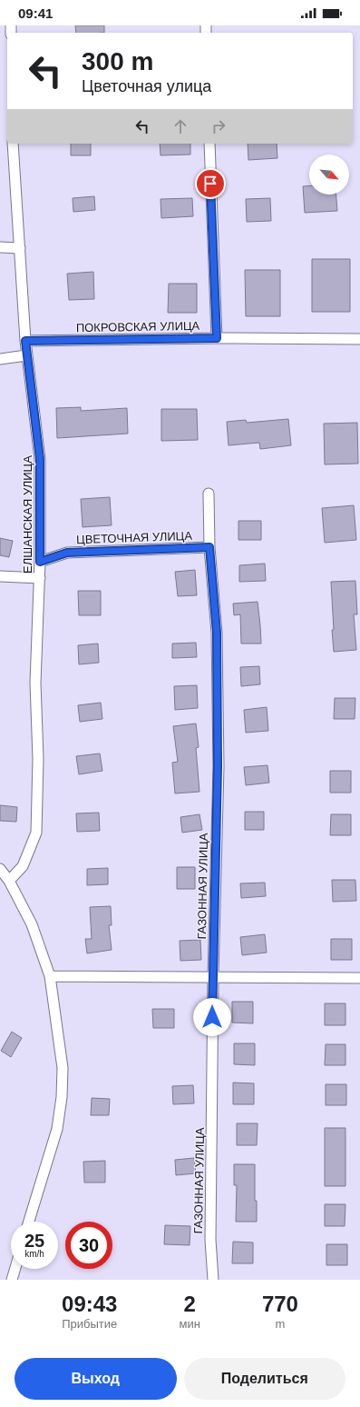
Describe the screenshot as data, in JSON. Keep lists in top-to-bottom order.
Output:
{
  "streets": {
    "street": [
      "ПОКРОВСКАЯ УЛИЦА",
      "ЕЛШАНСКАЯ УЛИЦА",
      "ЦВЕТОЧНАЯ УЛИЦА",
      "ГАЗОННАЯ УЛИЦА"
    ]
  },
  "crossings": [
    ["ПОКРОВСКАЯ УЛИЦА", "ЕЛШАНСКАЯ УЛИЦА"],
    ["ЕЛШАНСКАЯ УЛИЦА", "ЦВЕТОЧНАЯ УЛИЦА"],
    ["ЦВЕТОЧНАЯ УЛИЦА", "ГАЗОННАЯ УЛИЦА"]
  ],
  "north": "bottom right",
  "page": {
    "status": "09:41",
    "turn": ["300 m", "Цветочная улица"],
    "speed": "25 km/h",
    "limit": "30",
    "eta": [
      "09:43",
      "Прибытие",
      "2",
      "мин",
      "770",
      "m"
    ],
    "buttons": ["Выход", "Поделиться"]
  }
}
